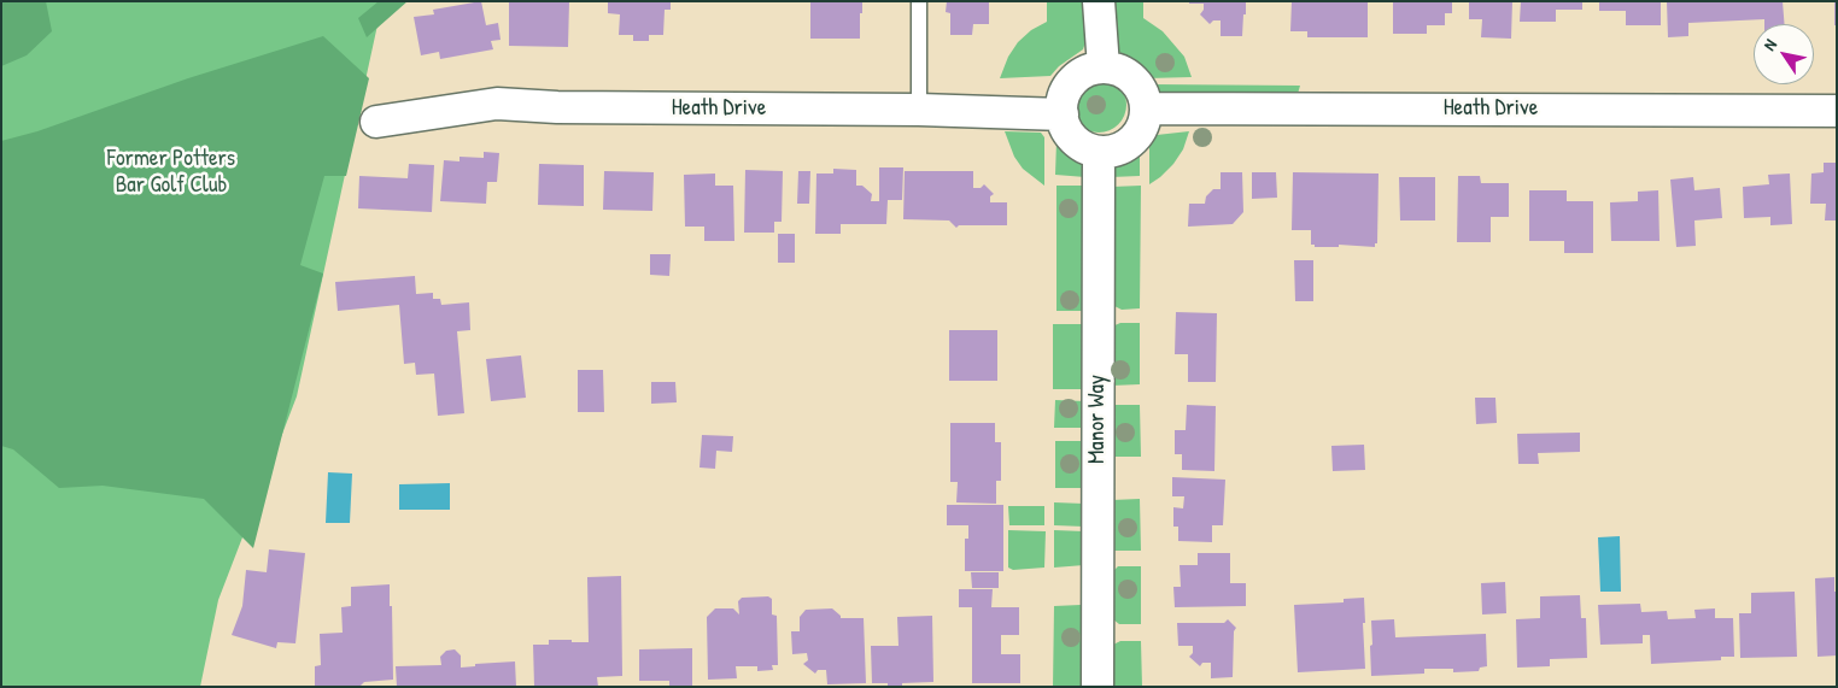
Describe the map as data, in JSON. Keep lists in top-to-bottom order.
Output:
{
  "streets": {
    "street": ["Heath Drive", "Manor Way"]
  },
  "crossings": [
    ["Heath Drive", "Manor Way"]
  ],
  "parks": ["Former Potters Bar Golf Club"],
  "north": "top left"
}
